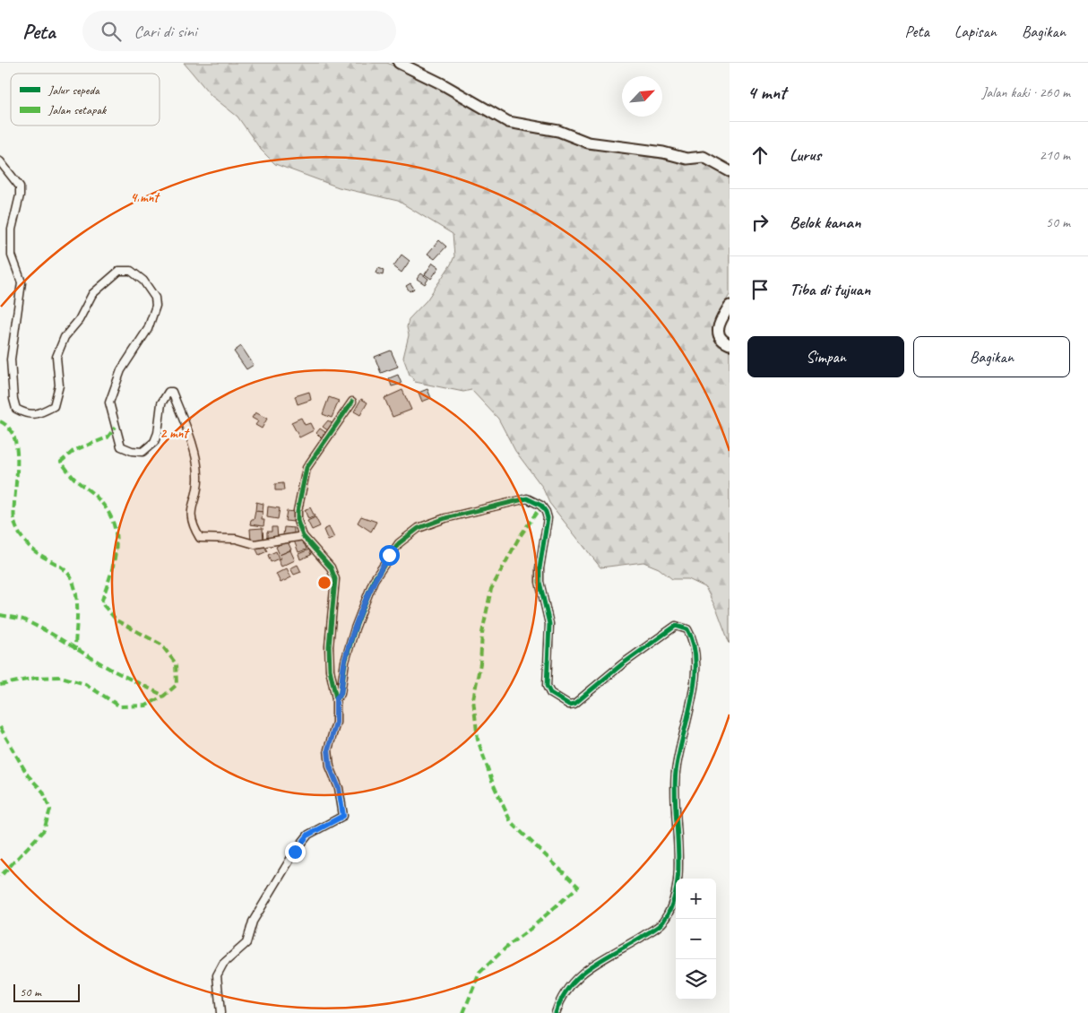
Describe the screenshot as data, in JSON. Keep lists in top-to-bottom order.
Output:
{
  "legend": ["Jalur sepeda", "Jalan setapak"],
  "scale_bar": "50 m",
  "north": "top right",
  "page": {
    "header": "Peta",
    "search": "Cari di sini",
    "nav": ["Peta", "Lapisan", "Bagikan"],
    "heading": ["4 mnt", "Jalan kaki · 260 m"],
    "list": [
      ["Lurus", "210 m"],
      ["Belok kanan", "50 m"],
      "Tiba di tujuan"
    ],
    "buttons": ["Simpan", "Bagikan"],
    "map_buttons": ["+", "−"],
    "scale": "50 m"
  },
  "rings": ["4 mnt", "2 mnt"]
}
